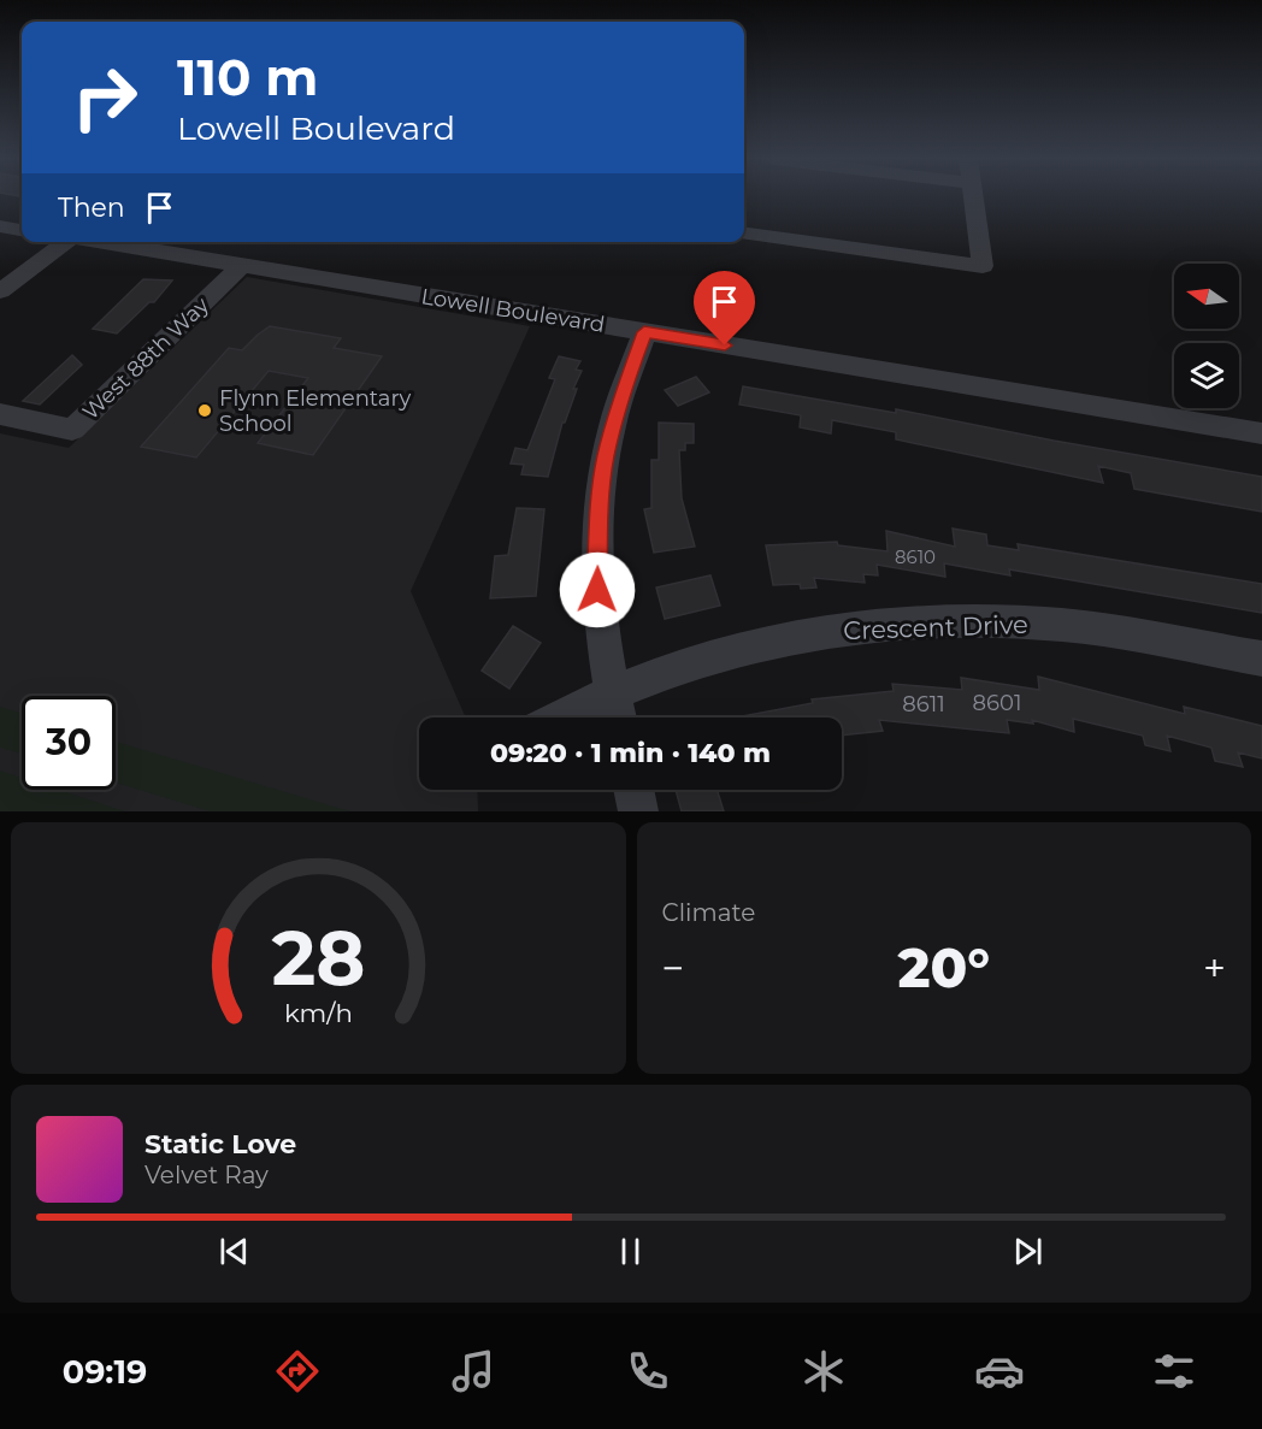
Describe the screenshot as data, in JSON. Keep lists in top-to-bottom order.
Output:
{
  "streets": {
    "street": ["Lowell Boulevard", "West 88th Way", "Crescent Drive"]
  },
  "crossings": [
    ["Lowell Boulevard", "West 88th Way"]
  ],
  "places": ["Flynn Elementary School"],
  "house_numbers": ["8610", "8601", "8611"],
  "north": "left",
  "page": {
    "turn": ["110 m", "Lowell Boulevard"],
    "then": "Then",
    "limit": "30",
    "trip": "09:20 · 1 min · 140 m",
    "tile": "Climate",
    "heat": ["−", "20°", "+"],
    "song": ["Static Love", "Velvet Ray"],
    "tabs": "09:19",
    "gauge": ["28", "km/h"]
  }
}
